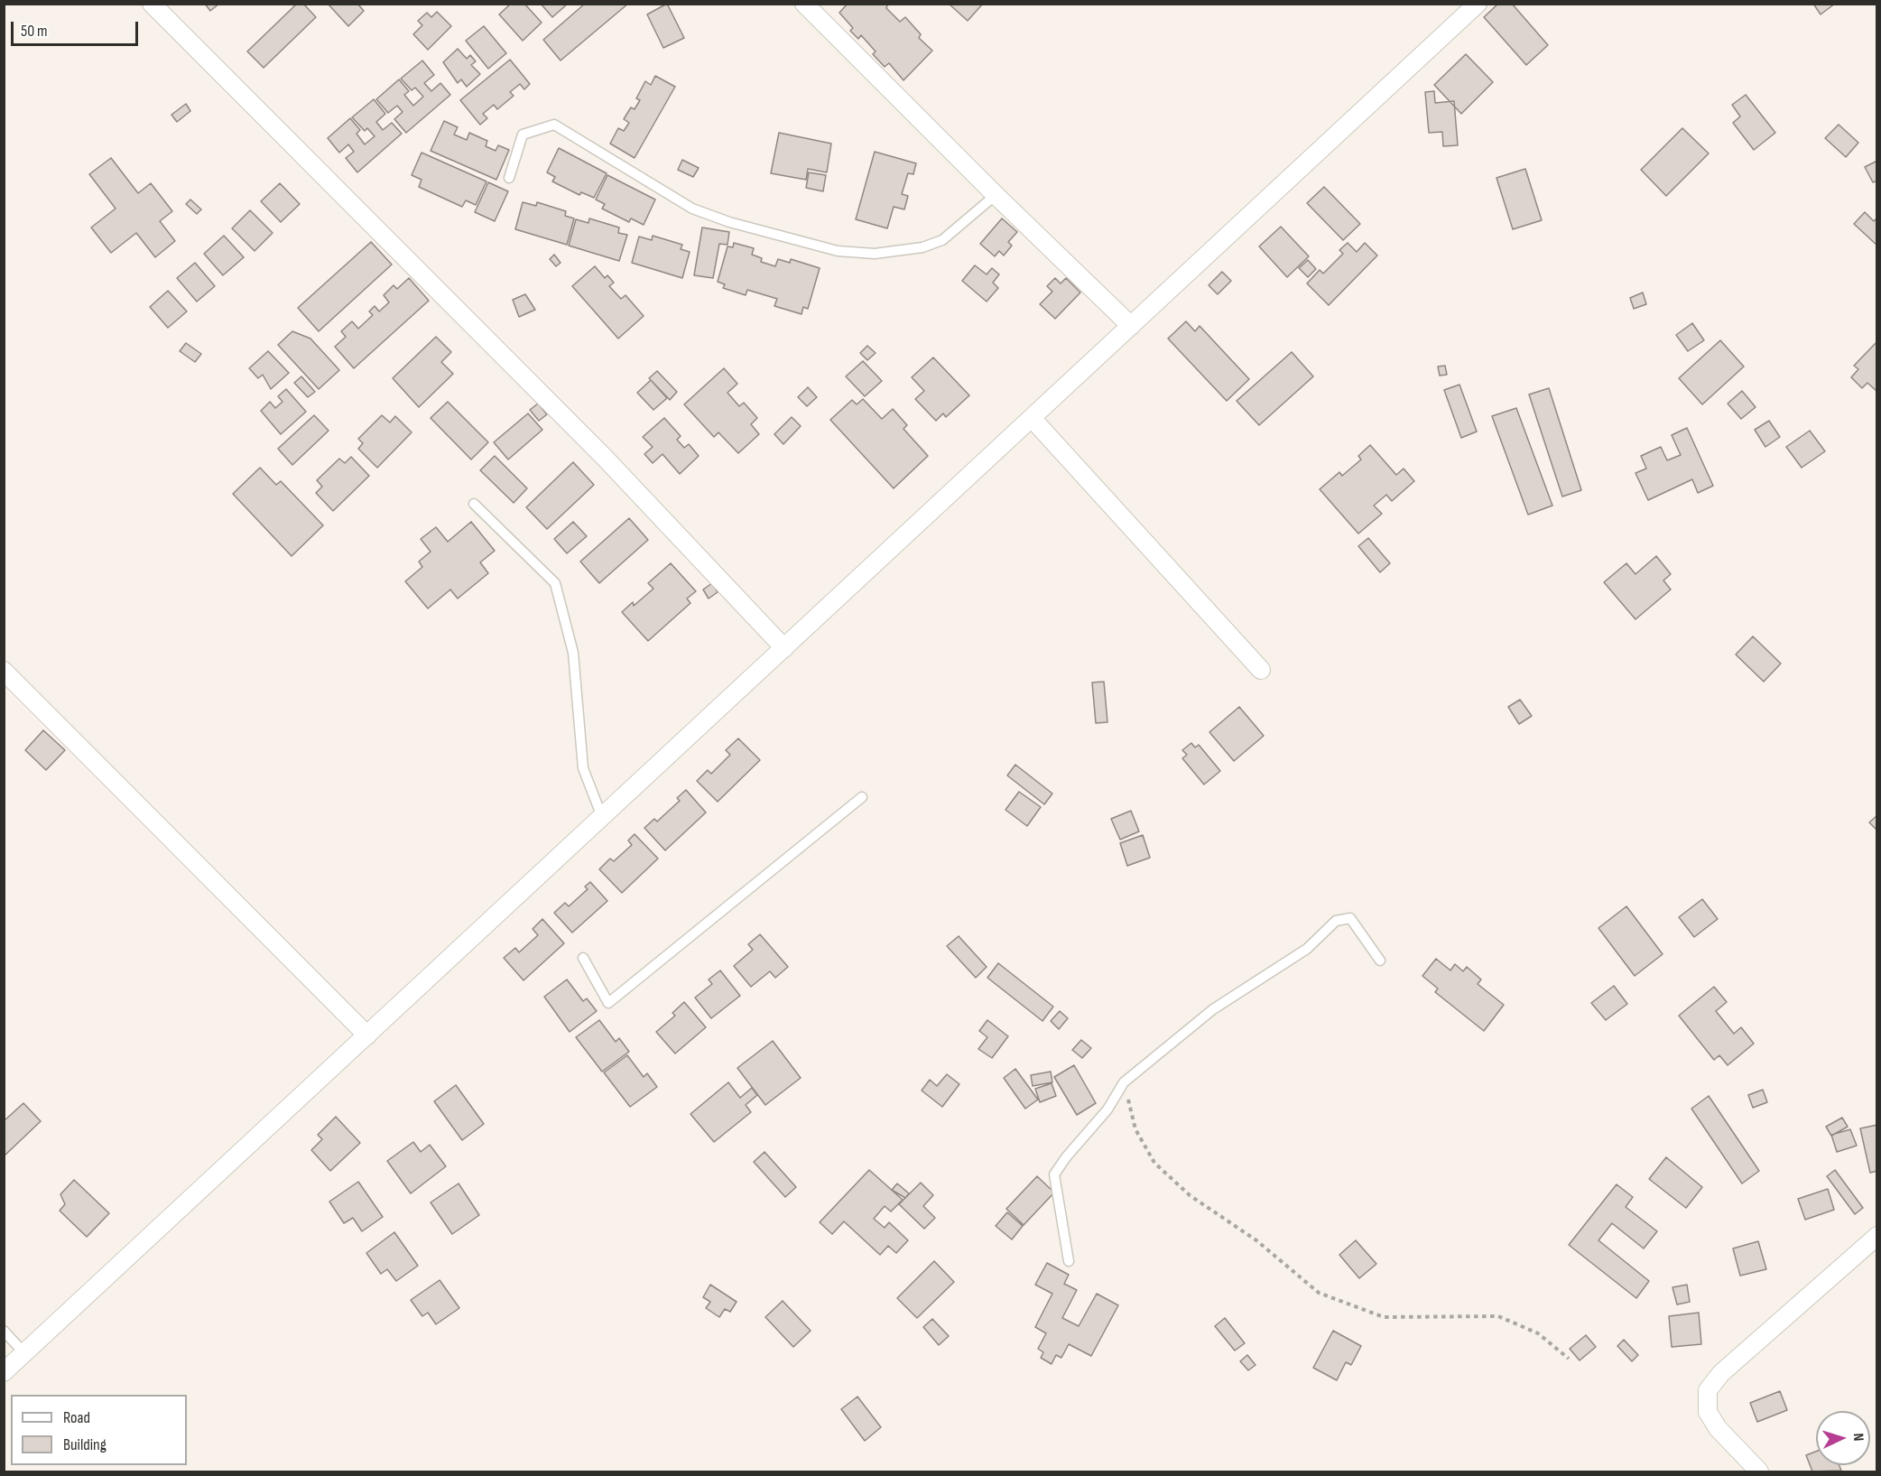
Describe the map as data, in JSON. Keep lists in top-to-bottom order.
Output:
{
  "legend": ["Road", "Building"],
  "scale_bar": "50 m",
  "north": "right"
}
